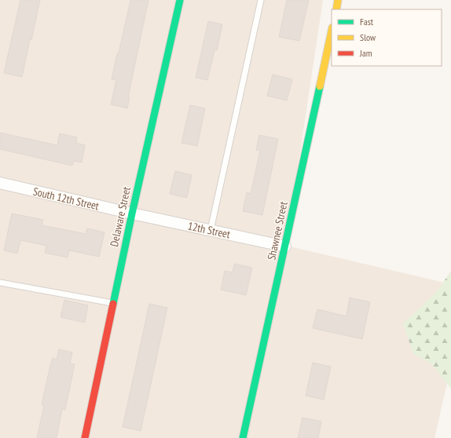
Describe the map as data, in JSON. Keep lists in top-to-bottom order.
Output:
{
  "streets": {
    "street": [
      "South 12th Street",
      "Delaware Street",
      "12th Street",
      "Shawnee Street"
    ]
  },
  "crossings": [
    ["South 12th Street", "Delaware Street"],
    ["South 12th Street", "12th Street"],
    ["Delaware Street", "12th Street"],
    ["12th Street", "Shawnee Street"]
  ],
  "legend": ["Fast", "Slow", "Jam"]
}
